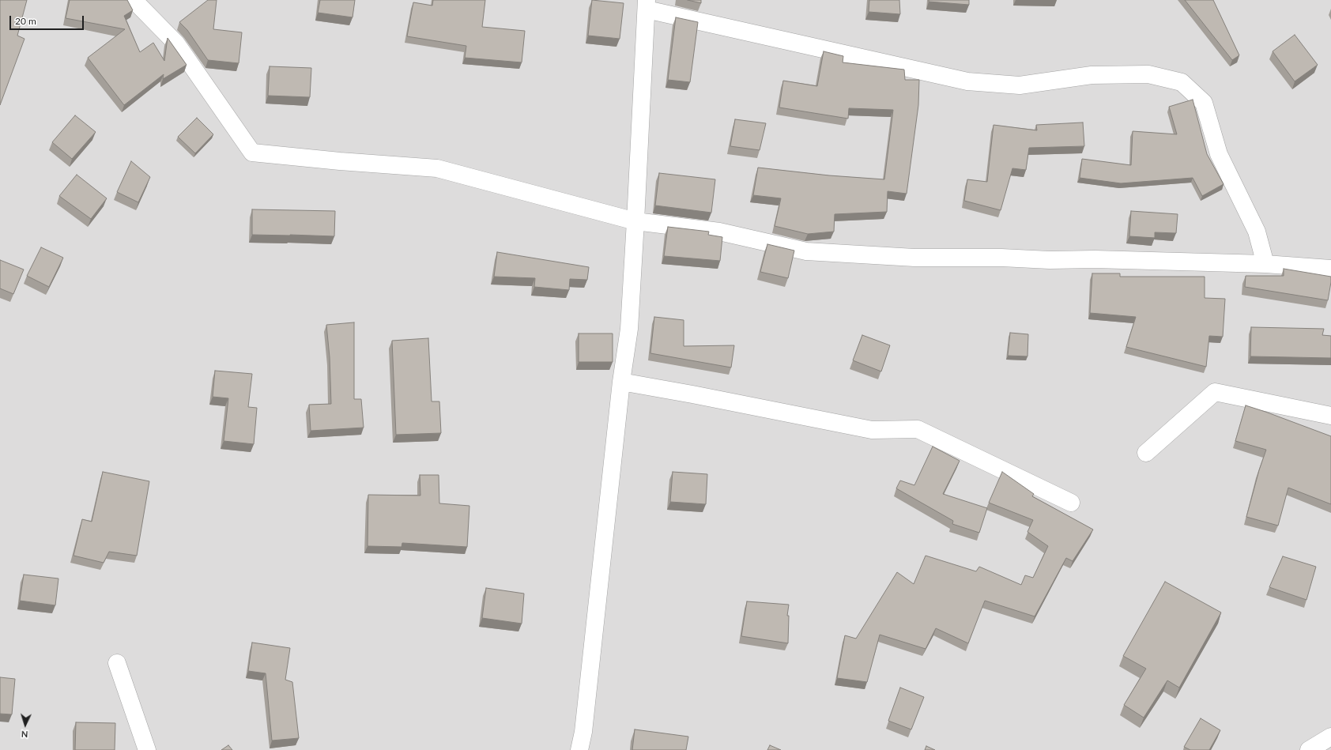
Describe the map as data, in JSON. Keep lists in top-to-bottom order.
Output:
{
  "scale_bar": "20 m",
  "north": "bottom"
}
